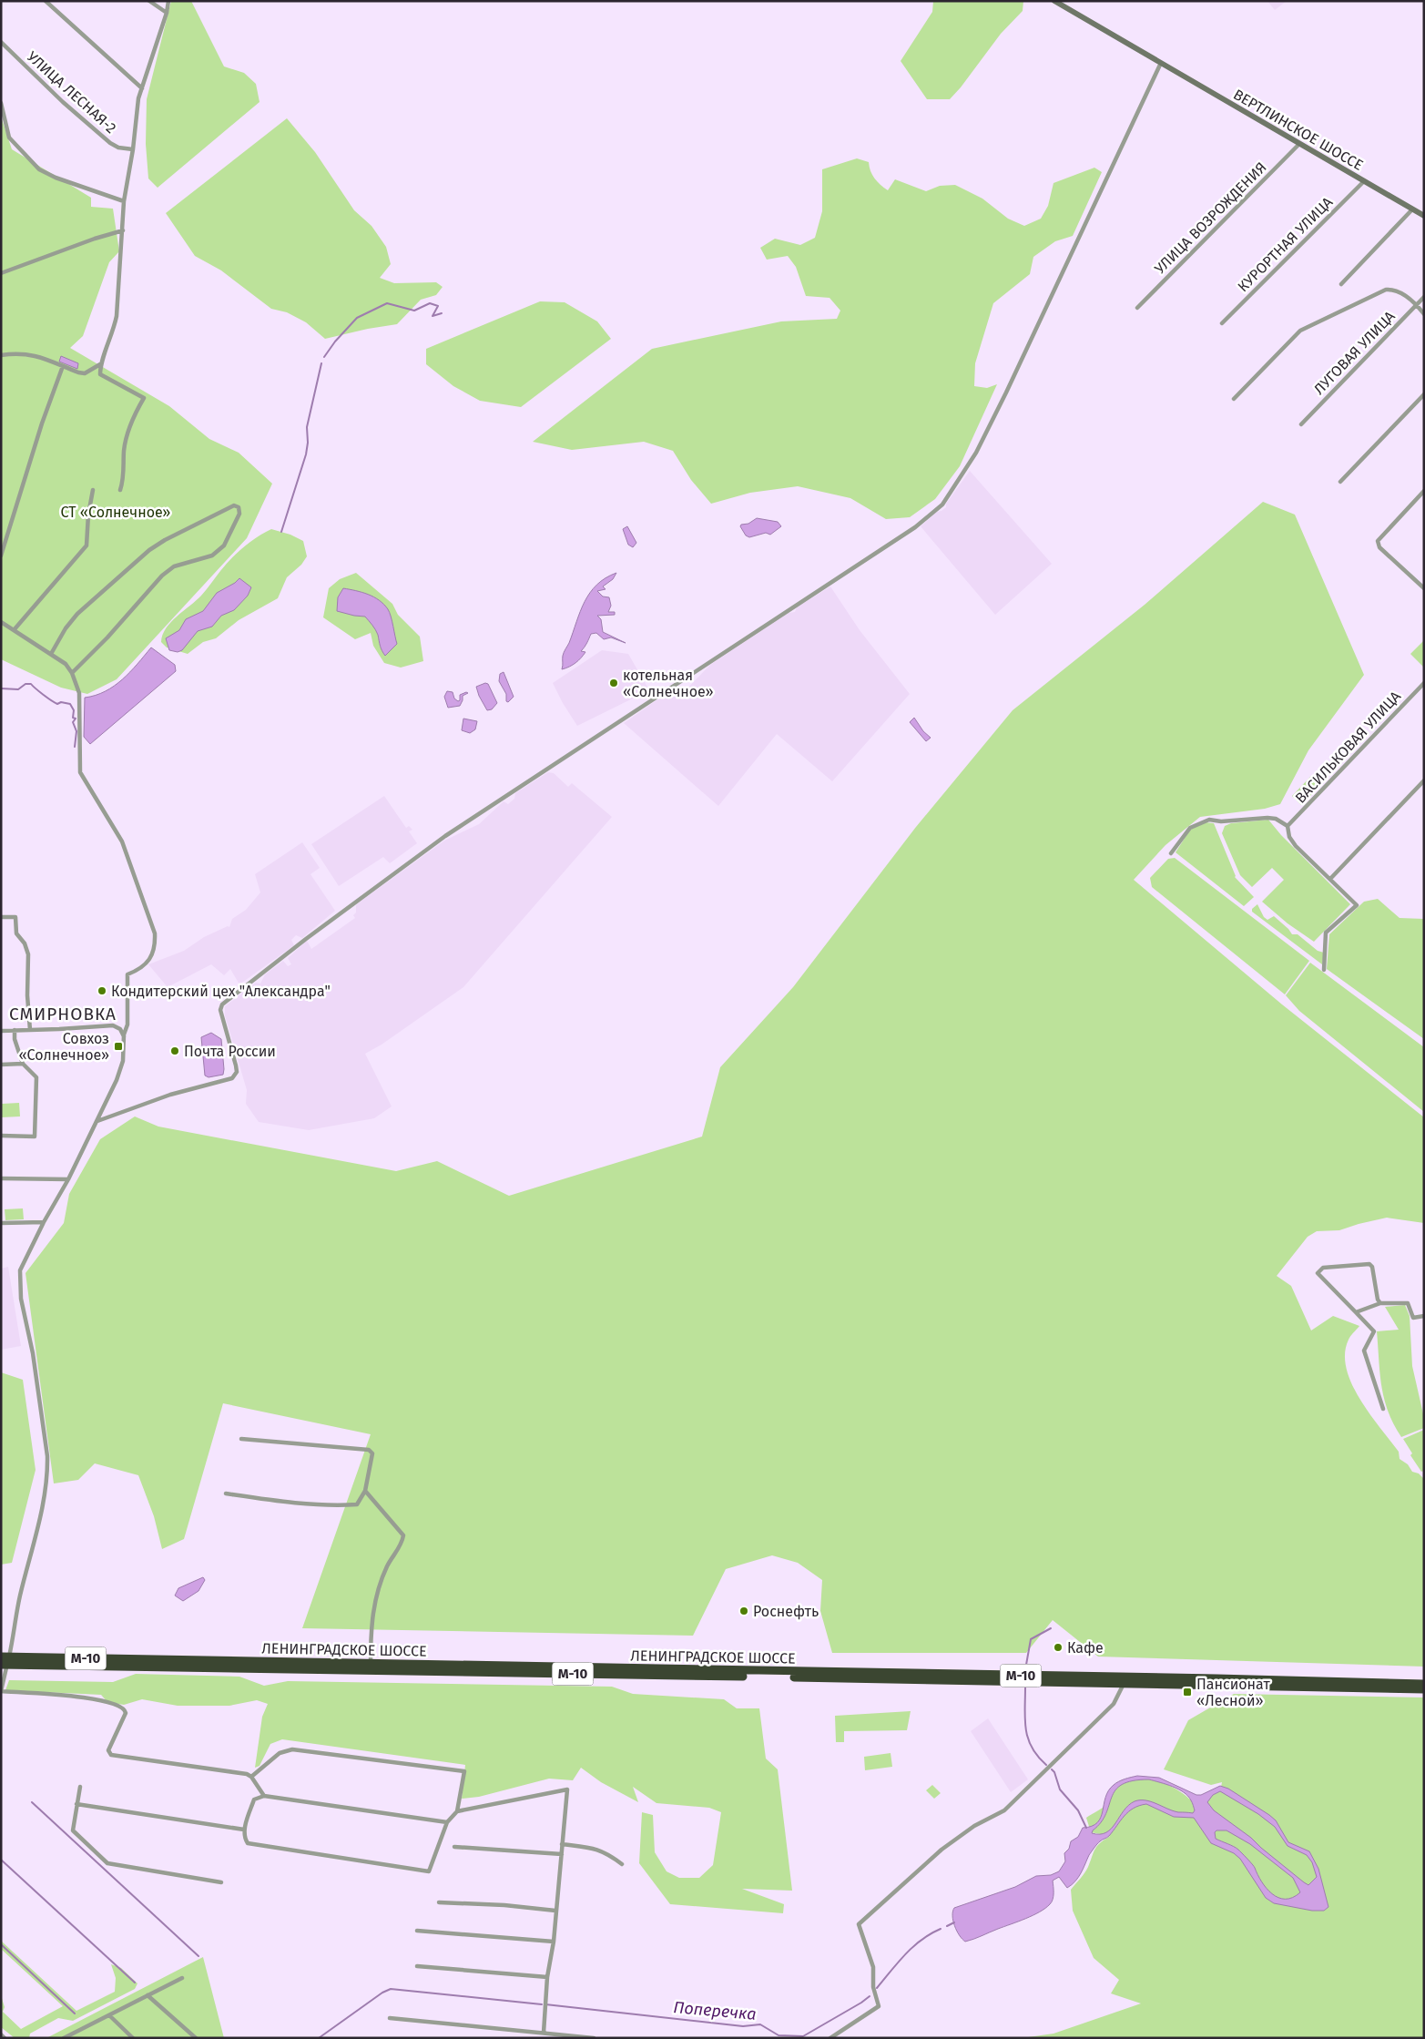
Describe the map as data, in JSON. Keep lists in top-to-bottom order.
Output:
{
  "streets": {
    "highway": ["ЛЕНИНГРАДСКОЕ ШОССЕ", "М-10"],
    "main road": ["ВЕРТЛИНСКОЕ ШОССЕ"],
    "street": [
      "УЛИЦА ЛЕСНАЯ-2",
      "УЛИЦА ВОЗРОЖДЕНИЯ",
      "КУРОРТНАЯ УЛИЦА",
      "ЛУГОВАЯ УЛИЦА",
      "ВАСИЛЬКОВАЯ УЛИЦА"
    ]
  },
  "crossings": [
    ["ВЕРТЛИНСКОЕ ШОССЕ", "УЛИЦА ВОЗРОЖДЕНИЯ"],
    ["ВЕРТЛИНСКОЕ ШОССЕ", "КУРОРТНАЯ УЛИЦА"]
  ],
  "districts": ["СМИРНОВКА"],
  "water": ["Поперечка"],
  "parks": ["СТ «Солнечное»"],
  "places": {
    "other": [
      "котельная «Солнечное»",
      "Кондитерский цех \"Александра\"",
      "Почта России",
      "Роснефть",
      "Кафе"
    ],
    "transit": ["Совхоз «Солнечное»", "Пансионат «Лесной»"]
  }
}
